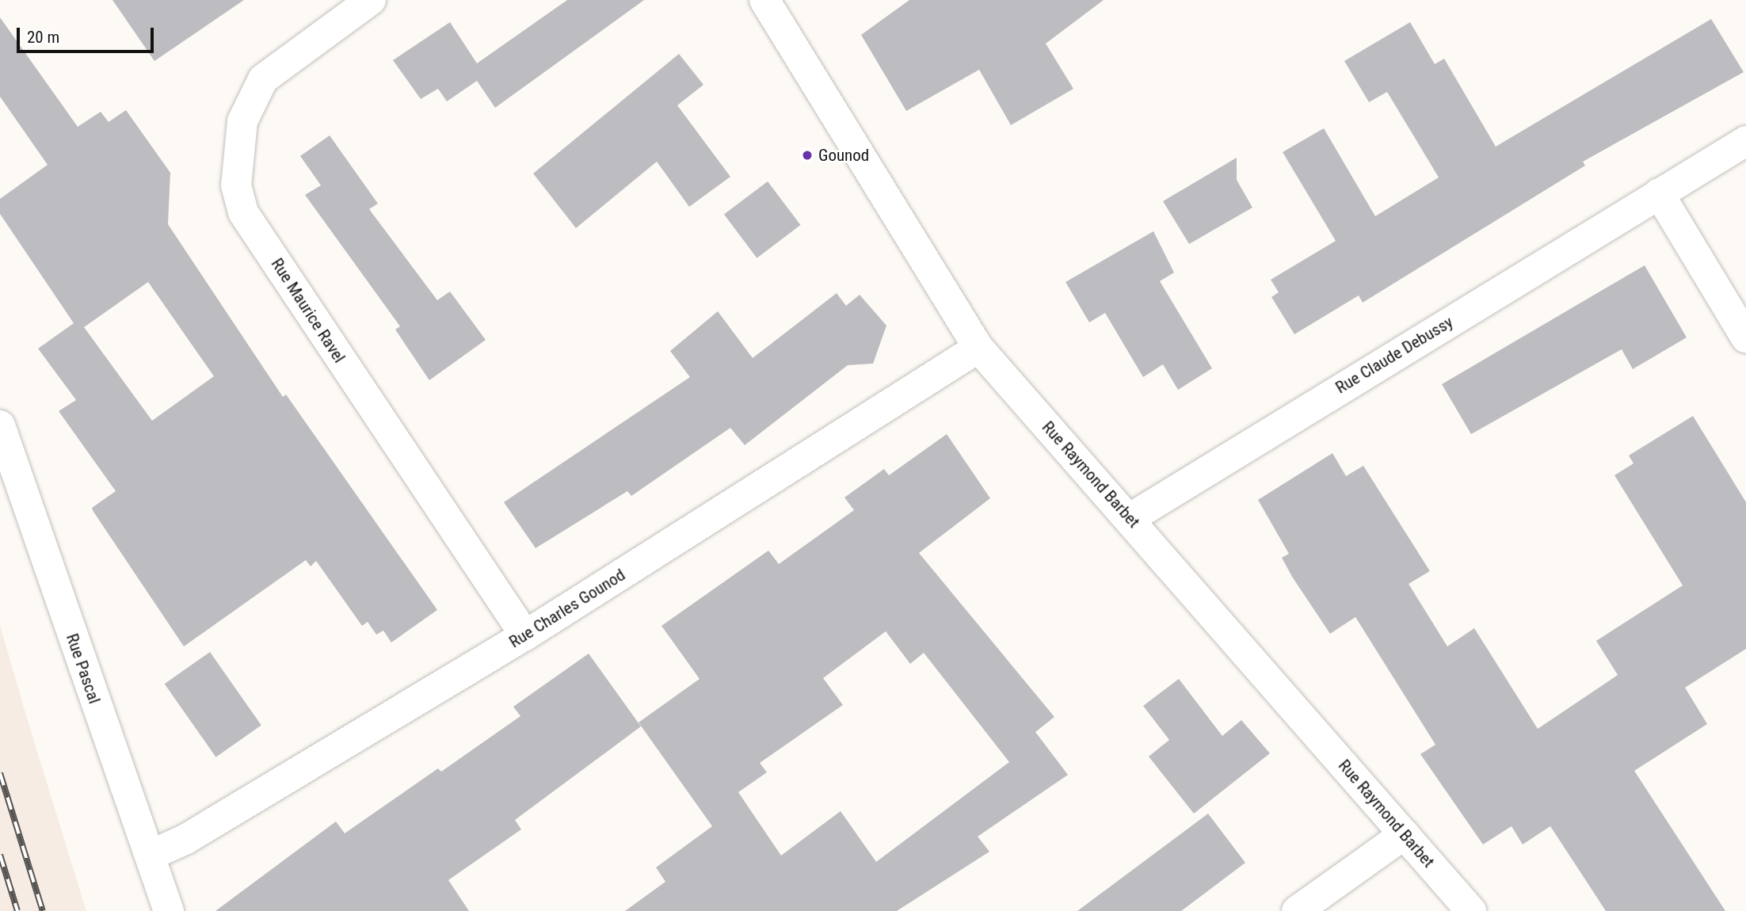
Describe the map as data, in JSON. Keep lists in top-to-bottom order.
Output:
{
  "streets": {
    "street": [
      "Rue Maurice Ravel",
      "Rue Claude Debussy",
      "Rue Raymond Barbet",
      "Rue Charles Gounod",
      "Rue Pascal"
    ]
  },
  "crossings": [
    ["Rue Maurice Ravel", "Rue Charles Gounod"],
    ["Rue Claude Debussy", "Rue Raymond Barbet"],
    ["Rue Raymond Barbet", "Rue Charles Gounod"],
    ["Rue Charles Gounod", "Rue Pascal"]
  ],
  "places": ["Gounod"],
  "scale_bar": "20 m"
}
